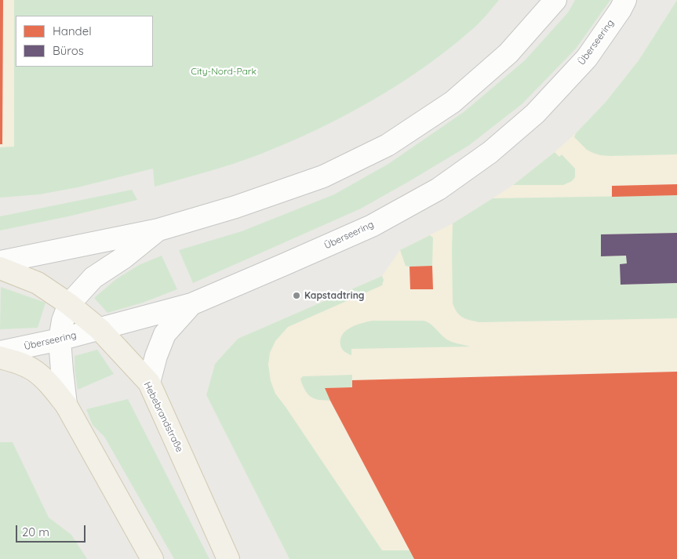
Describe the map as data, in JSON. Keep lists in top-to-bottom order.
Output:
{
  "streets": {
    "main road": ["Hebebrandstraße"],
    "street": ["Überseering"]
  },
  "crossings": [
    ["Überseering", "Hebebrandstraße"]
  ],
  "parks": ["City-Nord-Park"],
  "places": ["Kapstadtring"],
  "legend": ["Handel", "Büros"],
  "scale_bar": "20 m"
}
